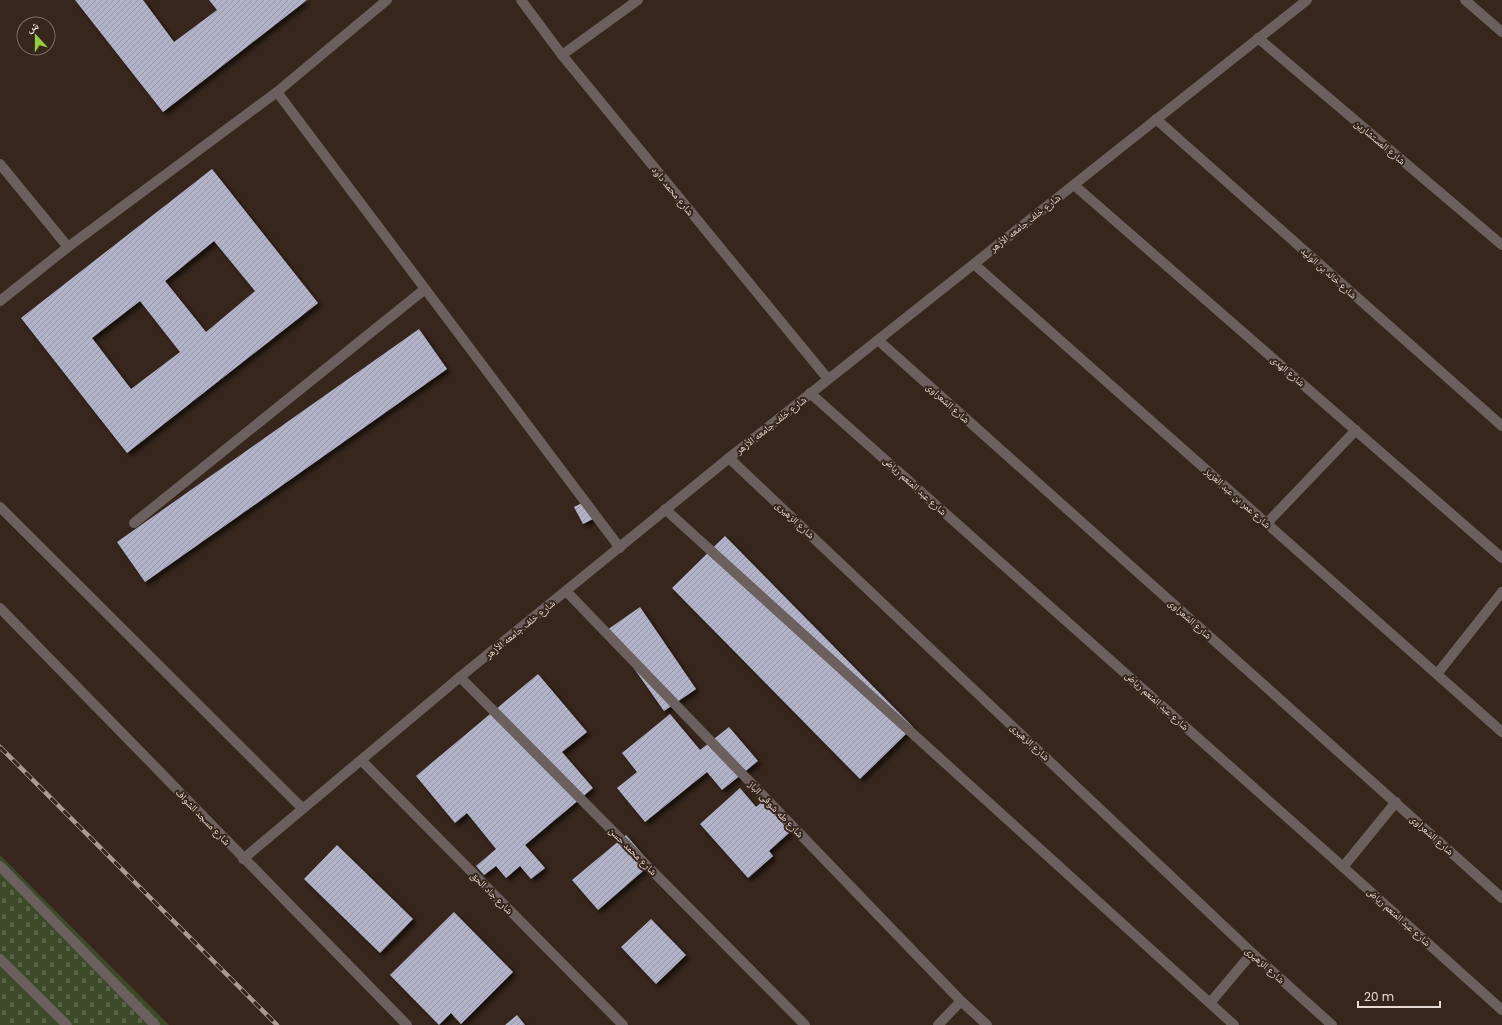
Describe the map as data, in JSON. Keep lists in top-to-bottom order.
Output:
{
  "streets": {
    "street": [
      "شارع المستشارين",
      "شارع محمد داود",
      "شارع خلف جامعه الأزهر",
      "شارع خالد بن الوليد",
      "شارع الهدى",
      "شارع الشعراوى",
      "شارع عبد المنعم رياض",
      "شارع عمر بن عبد العزيز",
      "شارع الزهيرى",
      "شارع طه شوقى الباز",
      "شارع مسجد الشواف",
      "شارع محمد حسن",
      "شارع جاد الحق"
    ]
  },
  "crossings": [
    ["شارع المستشارين", "شارع خلف جامعه الأزهر"],
    ["شارع محمد داود", "شارع خلف جامعه الأزهر"],
    ["شارع خلف جامعه الأزهر", "شارع خالد بن الوليد"],
    ["شارع خلف جامعه الأزهر", "شارع الهدى"],
    ["شارع خلف جامعه الأزهر", "شارع الشعراوى"],
    ["شارع خلف جامعه الأزهر", "شارع عبد المنعم رياض"],
    ["شارع خلف جامعه الأزهر", "شارع عمر بن عبد العزيز"],
    ["شارع خلف جامعه الأزهر", "شارع الزهيرى"],
    ["شارع خلف جامعه الأزهر", "شارع طه شوقى الباز"],
    ["شارع خلف جامعه الأزهر", "شارع مسجد الشواف"],
    ["شارع خلف جامعه الأزهر", "شارع محمد حسن"],
    ["شارع خلف جامعه الأزهر", "شارع جاد الحق"]
  ],
  "scale_bar": "20 m",
  "north": "top"
}
